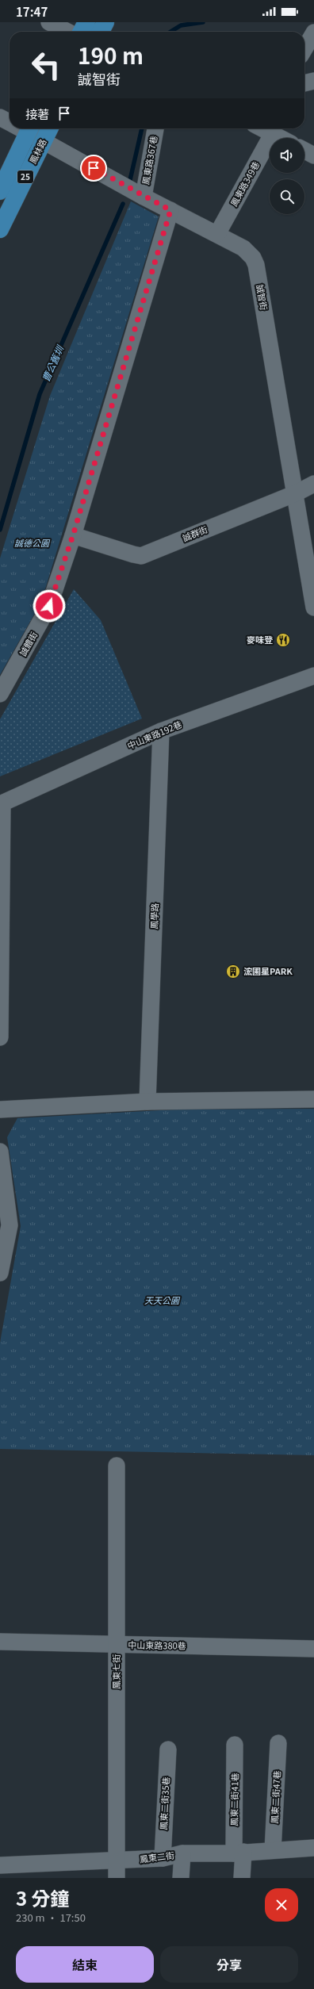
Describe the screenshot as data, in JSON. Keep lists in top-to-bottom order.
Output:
{
  "streets": {
    "main road": ["鳳林路", "25"],
    "street": [
      "鳳東路367巷",
      "鳳東路349巷",
      "誠智街",
      "誠群街",
      "誠體街",
      "中山東路192巷",
      "鳳學路",
      "中山東路380巷",
      "鳳東七街",
      "鳳東二街47巷",
      "鳳東二街41巷",
      "鳳東二街35巷",
      "鳳東二街"
    ]
  },
  "crossings": [
    ["鳳林路", "誠智街"],
    ["鳳東路367巷", "誠智街"],
    ["鳳東路349巷", "誠智街"],
    ["誠智街", "誠群街"],
    ["誠智街", "誠體街"],
    ["誠群街", "誠體街"],
    ["中山東路192巷", "鳳學路"],
    ["中山東路380巷", "鳳東七街"],
    ["鳳東七街", "鳳東二街"],
    ["鳳東二街47巷", "鳳東二街"],
    ["鳳東二街41巷", "鳳東二街"],
    ["鳳東二街35巷", "鳳東二街"]
  ],
  "water": ["曹公舊圳"],
  "parks": ["誠德公園", "天天公園"],
  "places": {
    "restaurant": ["麥味登"],
    "building": ["浤圃星PARK"]
  },
  "page": {
    "status": "17:47",
    "turn": ["190 m", "誠智街"],
    "then": "接著",
    "heading": ["3 分鐘", "230 m · 17:50"],
    "buttons": ["結束", "分享"]
  }
}
